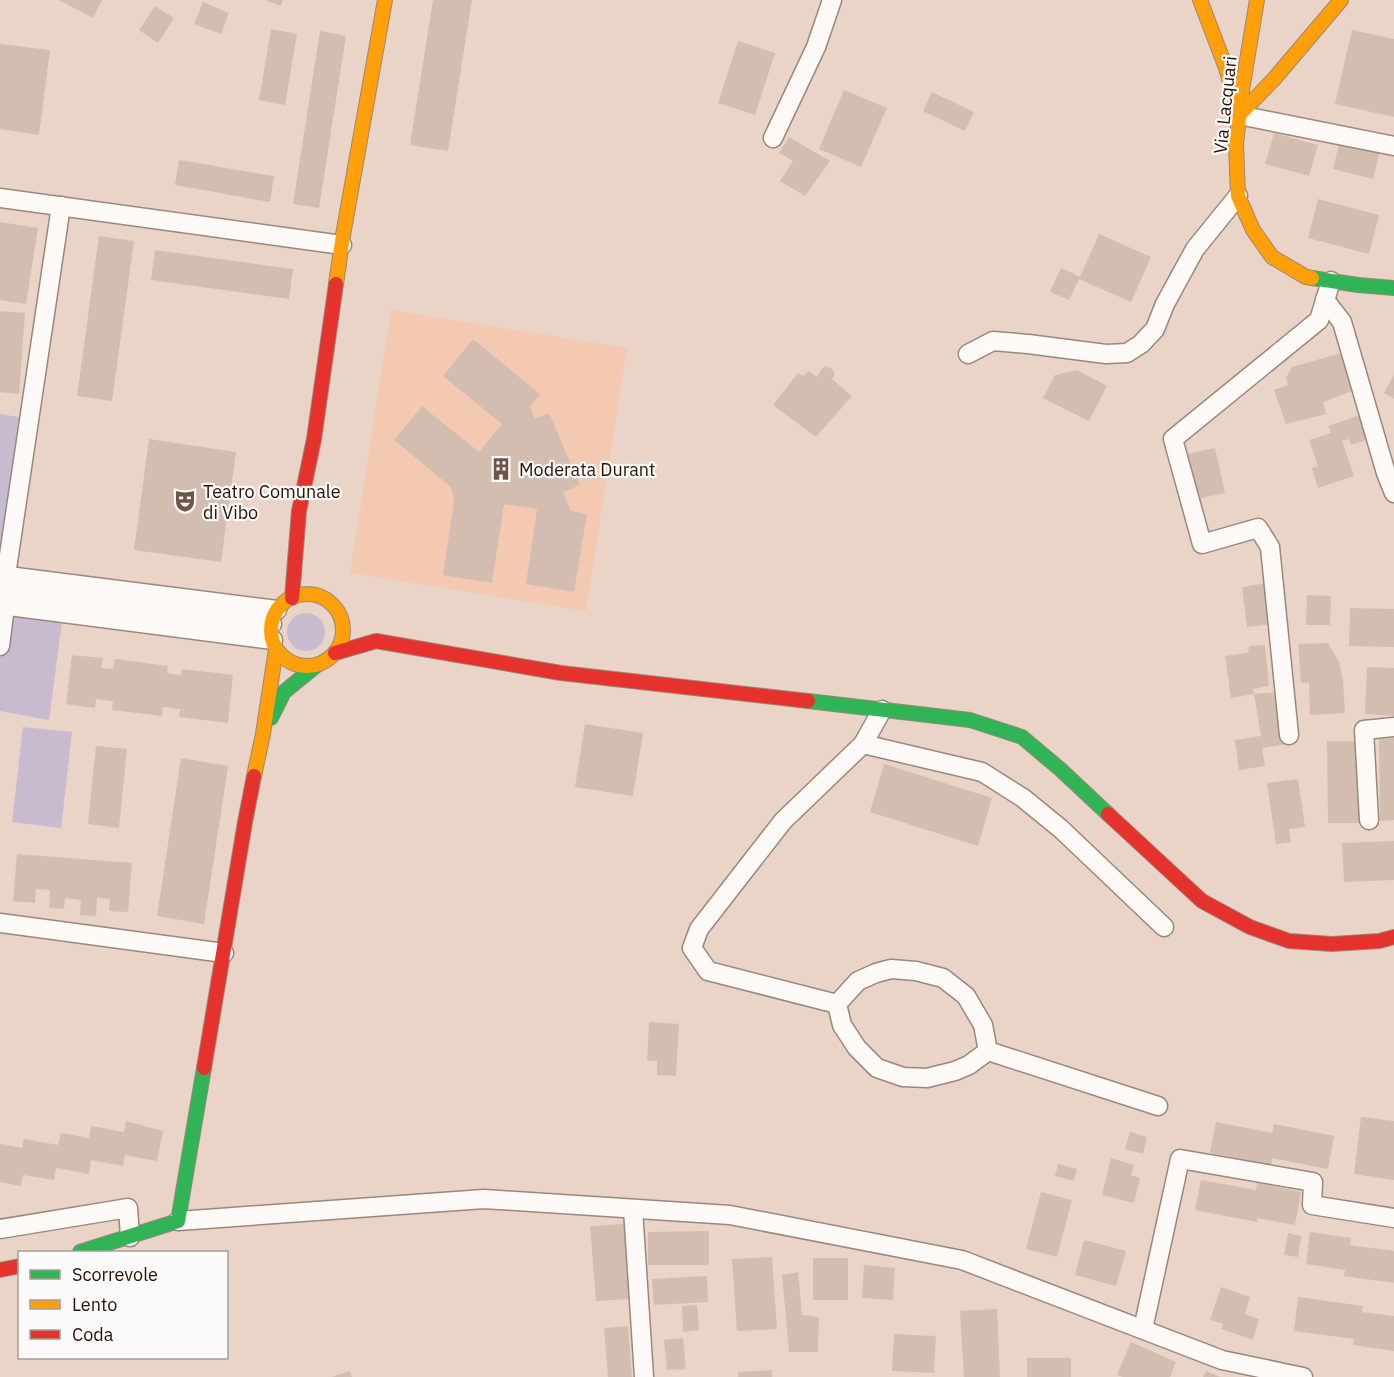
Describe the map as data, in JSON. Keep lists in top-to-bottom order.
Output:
{
  "streets": {
    "main road": ["Via Lacquari"]
  },
  "places": {
    "building": ["Moderata Durant"],
    "theatre": ["Teatro Comunale di Vibo"]
  },
  "legend": ["Scorrevole", "Lento", "Coda"]
}
